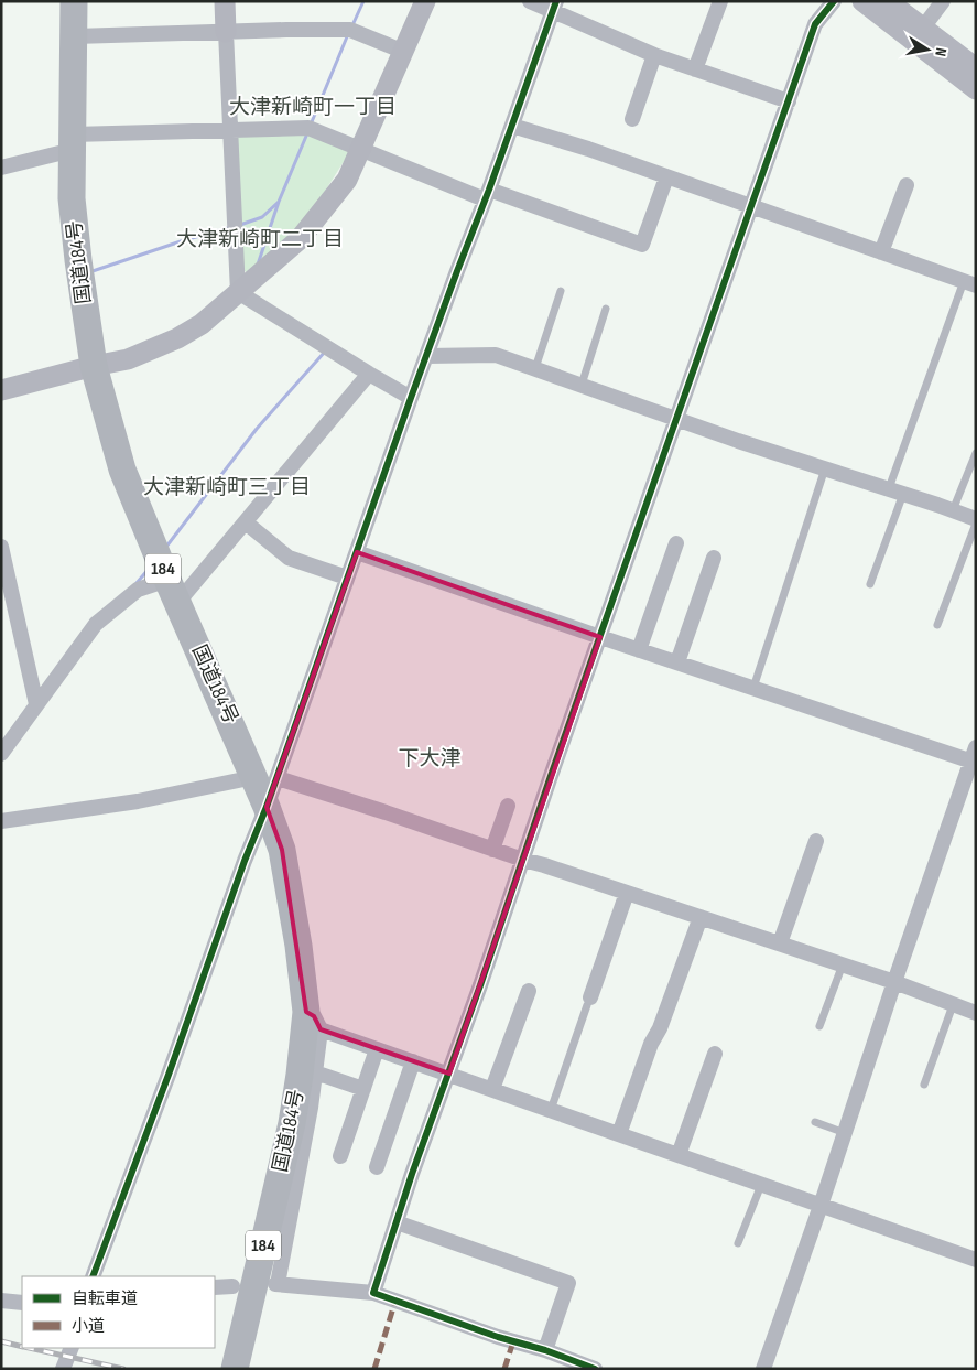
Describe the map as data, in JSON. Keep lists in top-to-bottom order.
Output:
{
  "streets": {
    "highway": ["国道184号", "184"]
  },
  "districts": [
    "大津新崎町一丁目",
    "大津新崎町二丁目",
    "大津新崎町三丁目",
    "下大津"
  ],
  "legend": ["自転車道", "小道"],
  "north": "right"
}
